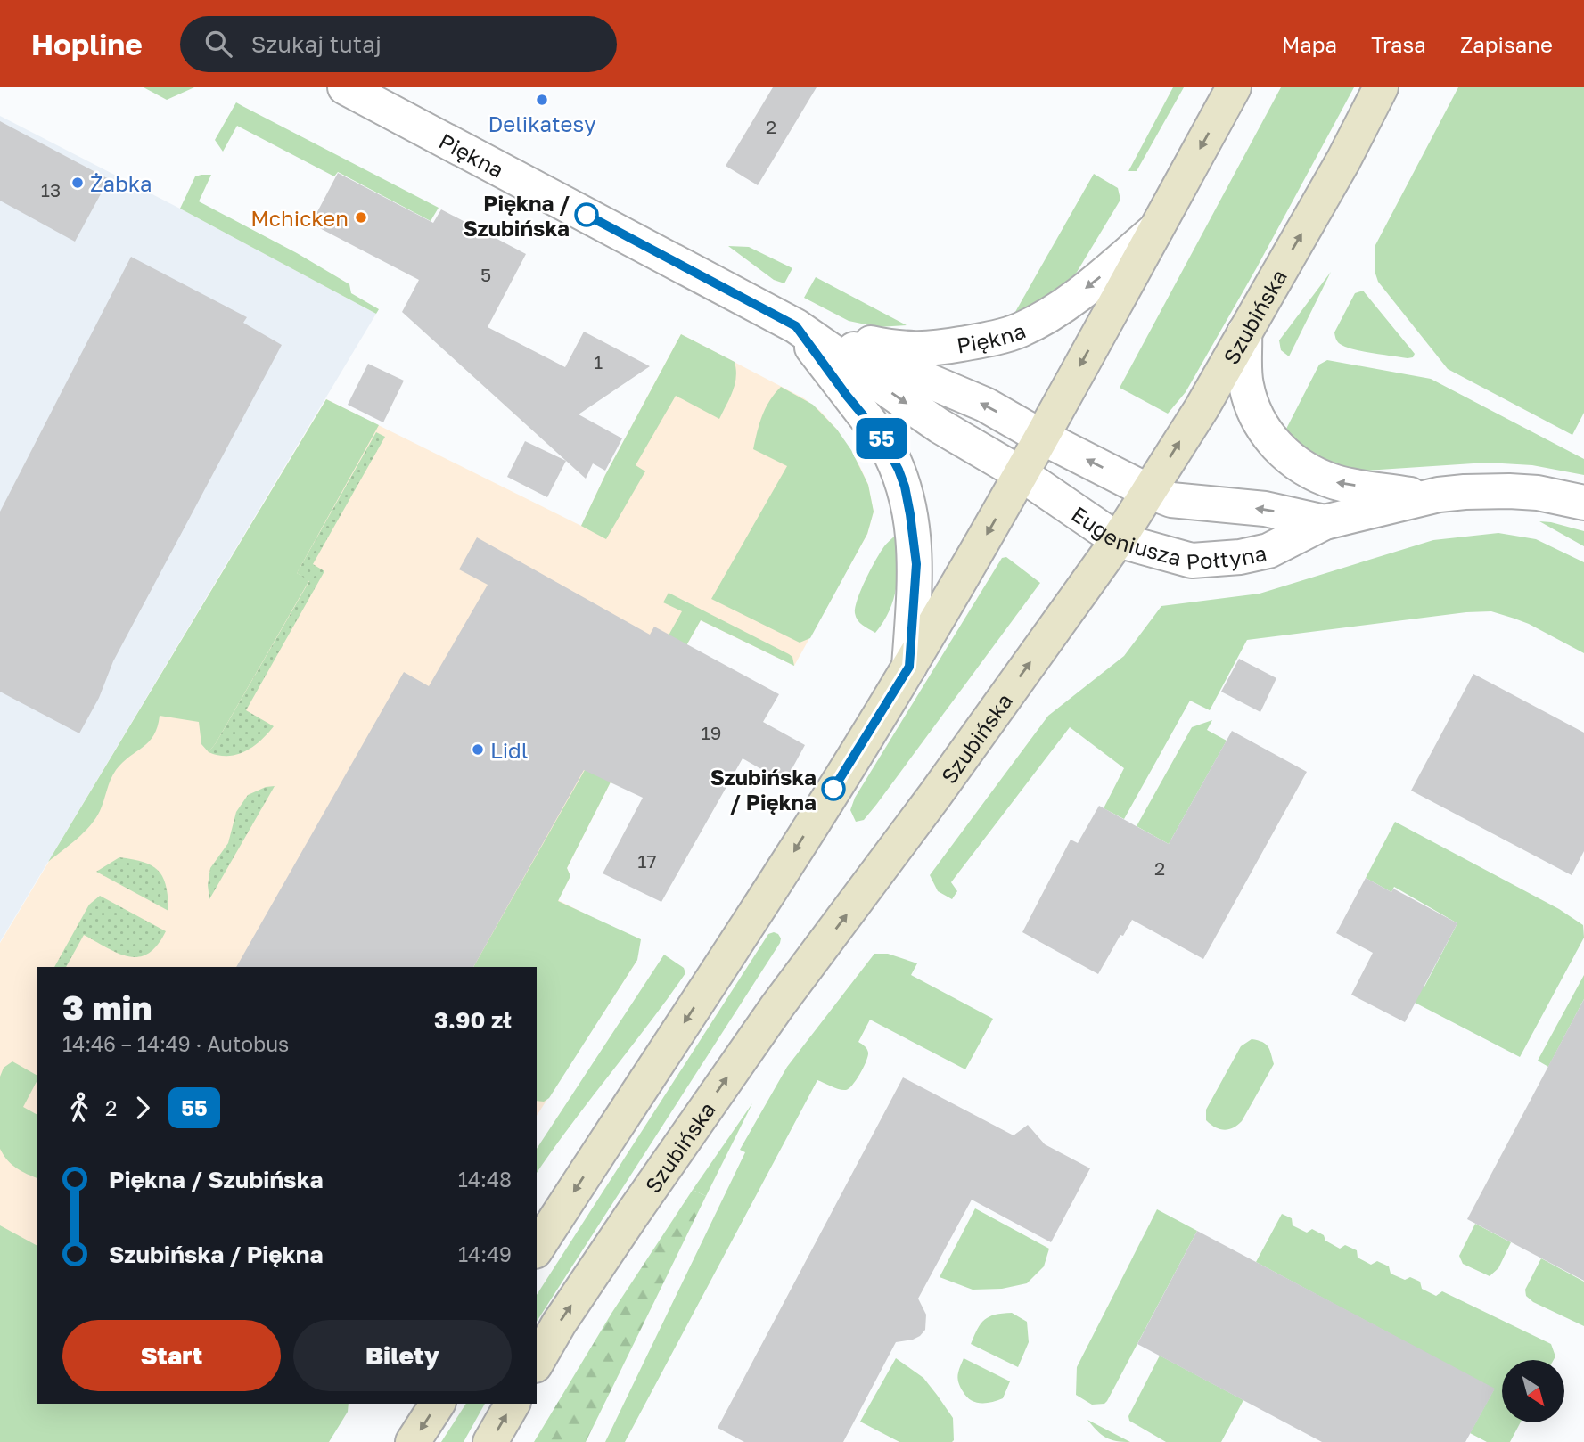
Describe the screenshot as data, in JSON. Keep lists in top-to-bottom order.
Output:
{
  "streets": {
    "main road": ["Szubińska"],
    "street": ["Piękna", "Eugeniusza Połtyna"]
  },
  "crossings": [
    ["Piękna", "Szubińska"],
    ["Piękna", "Eugeniusza Połtyna"],
    ["Szubińska", "Eugeniusza Połtyna"]
  ],
  "one_way": ["Eugeniusza Połtyna"],
  "places": [
    "Delikatesy",
    "Żabka",
    "Piękna / Szubińska",
    "Mchicken",
    "Lidl",
    "Szubińska / Piękna"
  ],
  "lines": ["bus line 55"],
  "house_numbers": [
    "2",
    "13",
    "5",
    "1",
    "19",
    "17",
    "2"
  ],
  "north": "bottom right",
  "page": {
    "header": "Hopline",
    "search": "Szukaj tutaj",
    "nav": ["Mapa", "Trasa", "Zapisane"],
    "on_map": "55",
    "heading": ["3 min", "14:46 – 14:49 · Autobus", "3.90 zł"],
    "legs": ["2", "55"],
    "list": [
      {
        "name": "Piękna / Szubińska",
        "value": "14:48"
      },
      {
        "name": "Szubińska / Piękna",
        "value": "14:49"
      }
    ],
    "buttons": ["Start", "Bilety"]
  }
}
